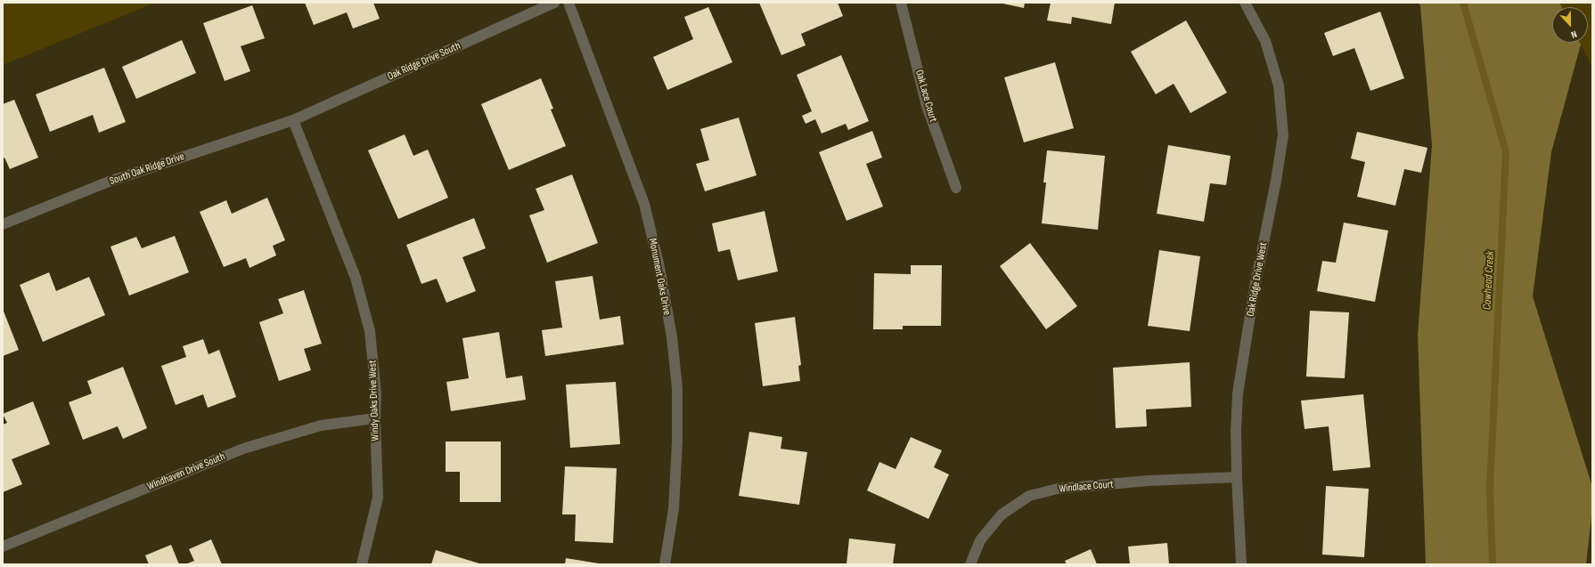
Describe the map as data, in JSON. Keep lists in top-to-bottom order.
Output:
{
  "streets": {
    "street": [
      "Oak Ridge Drive South",
      "Oak Lace Court",
      "South Oak Ridge Drive",
      "Monument Oaks Drive",
      "Oak Ridge Drive West",
      "Windy Oaks Drive West",
      "Windhaven Drive South",
      "Windlace Court"
    ]
  },
  "crossings": [
    ["Oak Ridge Drive South", "South Oak Ridge Drive"],
    ["Oak Ridge Drive South", "Windy Oaks Drive West"],
    ["South Oak Ridge Drive", "Windy Oaks Drive West"],
    ["Oak Ridge Drive West", "Windlace Court"],
    ["Windy Oaks Drive West", "Windhaven Drive South"]
  ],
  "water": ["Cowhead Creek"],
  "north": "bottom"
}
